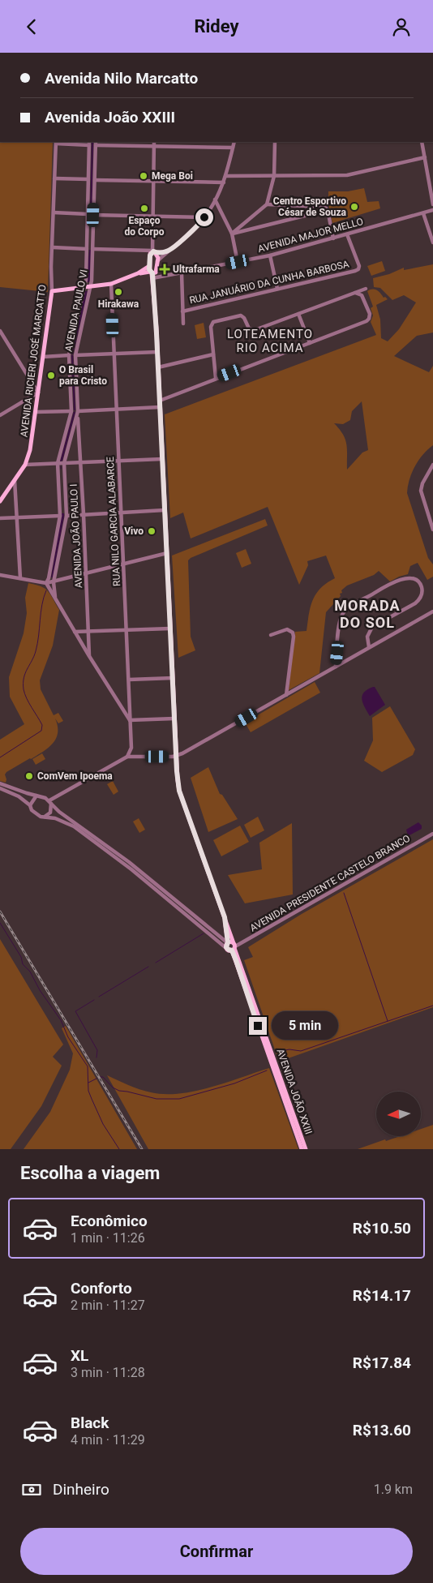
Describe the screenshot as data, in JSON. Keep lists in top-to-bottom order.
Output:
{
  "streets": {
    "main road": ["AVENIDA RICIERI JOSÉ MARCATTO", "AVENIDA JOÃO XXIII"],
    "street": [
      "AVENIDA MAJOR MELLO",
      "RUA JANUÁRIO DA CUNHA BARBOSA",
      "AVENIDA PAULO VI",
      "RUA NILO GARCIA ALABARCE",
      "AVENIDA JOÃO PAULO I",
      "AVENIDA PRESIDENTE CASTELO BRANCO"
    ]
  },
  "crossings": [
    ["AVENIDA MAJOR MELLO", "RUA JANUÁRIO DA CUNHA BARBOSA"],
    ["AVENIDA PAULO VI", "AVENIDA JOÃO PAULO I"],
    ["AVENIDA PRESIDENTE CASTELO BRANCO", "AVENIDA JOÃO XXIII"]
  ],
  "districts": ["LOTEAMENTO RIO ACIMA", "MORADA DO SOL"],
  "places": {
    "other": [
      "Mega Boi",
      "Centro Esportivo César de Souza",
      "Espaço do Corpo",
      "Hirakawa",
      "O Brasil para Cristo",
      "Vivo",
      "ComVem Ipoema"
    ],
    "health": ["Ultrafarma"]
  },
  "north": "left",
  "page": {
    "header": "Ridey",
    "banner": ["Avenida Nilo Marcatto", "Avenida João XXIII"],
    "bubble": "5 min",
    "heading": "Escolha a viagem",
    "list": [
      {
        "name": "Econômico",
        "note": "1 min · 11:26",
        "value": "R$10.50"
      },
      {
        "name": "Conforto",
        "note": "2 min · 11:27",
        "value": "R$14.17"
      },
      {
        "name": "XL",
        "note": "3 min · 11:28",
        "value": "R$17.84"
      },
      {
        "name": "Black",
        "note": "4 min · 11:29",
        "value": "R$13.60"
      }
    ],
    "pay": ["Dinheiro", "1.9 km"],
    "buttons": "Confirmar"
  }
}
